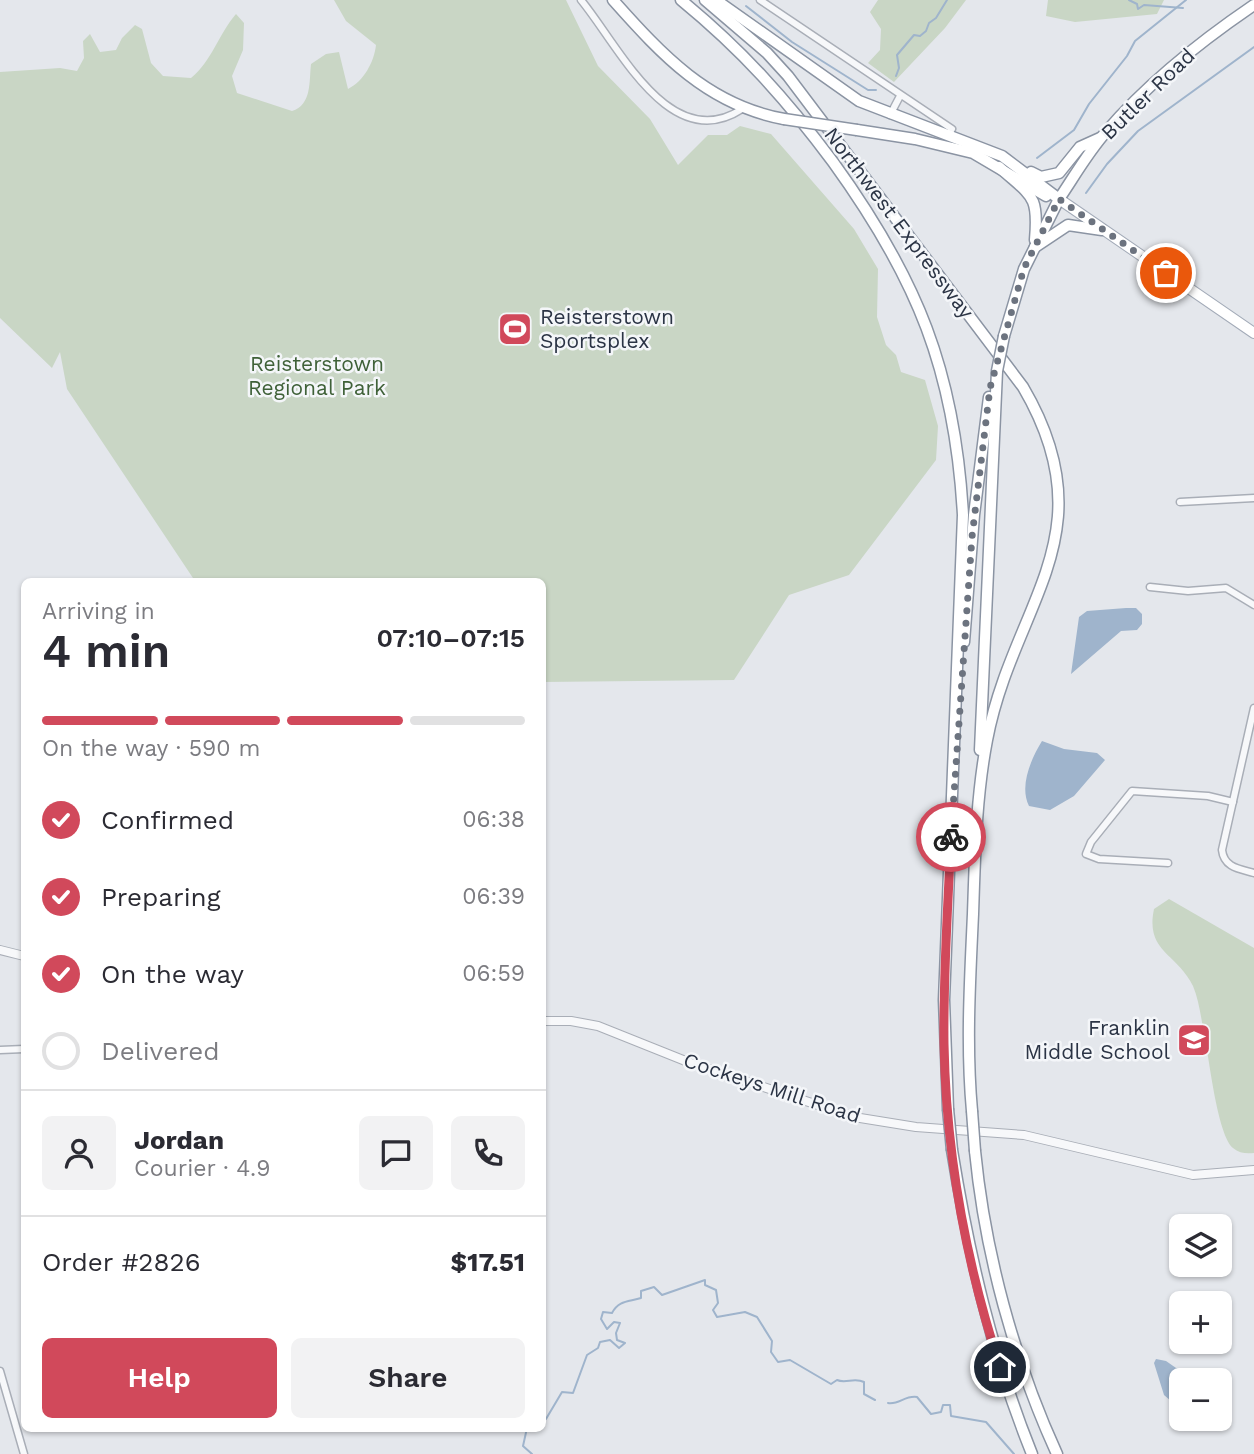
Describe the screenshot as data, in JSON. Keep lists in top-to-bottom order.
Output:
{
  "streets": {
    "highway": ["Butler Road", "Northwest Expressway"],
    "street": ["Cockeys Mill Road"]
  },
  "parks": ["Reisterstown Regional Park"],
  "places": {
    "sports": ["Reisterstown Sportsplex"],
    "school or university": ["Franklin Middle School"]
  },
  "page": {
    "heading": ["4 min", "Arriving in", "07:10–07:15"],
    "panel": [
      "Jordan",
      "Courier · 4.9",
      "Order #2826",
      "$17.51"
    ],
    "bar": "On the way · 590 m",
    "list": [
      ["Confirmed", "06:38"],
      ["Preparing", "06:39"],
      ["On the way", "06:59"],
      "Delivered"
    ],
    "map_buttons": ["+", "−"],
    "buttons": ["Help", "Share"]
  }
}
